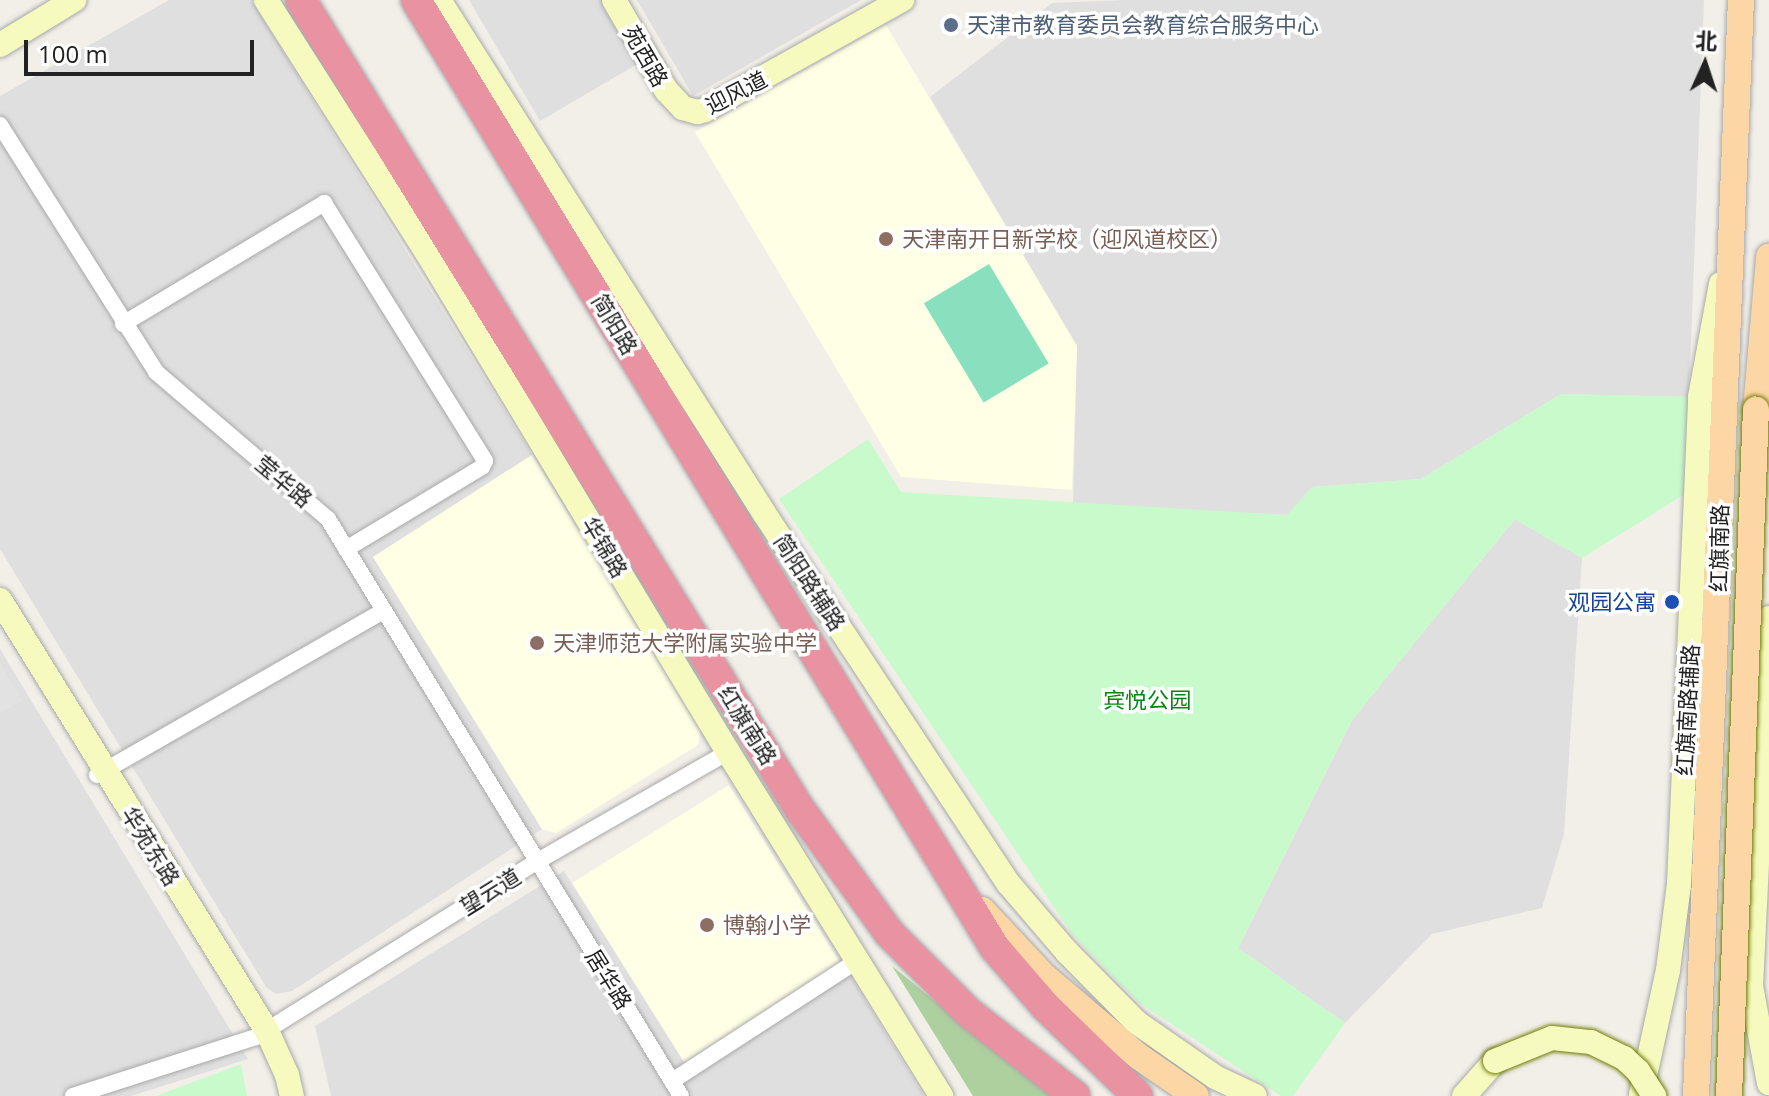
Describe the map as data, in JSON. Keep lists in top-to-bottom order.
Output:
{
  "streets": {
    "highway": ["简阳路", "红旗南路"],
    "street": [
      "苑西路",
      "迎风道",
      "莹华路",
      "华锦路",
      "简阳路辅路",
      "红旗南路辅路",
      "华苑东路",
      "望云道",
      "居华路"
    ]
  },
  "crossings": [
    ["苑西路", "迎风道"],
    ["莹华路", "望云道"],
    ["莹华路", "居华路"],
    ["华锦路", "望云道"],
    ["红旗南路", "红旗南路辅路"],
    ["华苑东路", "望云道"],
    ["望云道", "居华路"]
  ],
  "parks": ["宾悦公园"],
  "places": [
    "天津市教育委员会教育综合服务中心",
    "天津南开日新学校（迎风道校区）",
    "观园公寓",
    "天津师范大学附属实验中学",
    "博翰小学"
  ],
  "scale_bar": "100 m",
  "north": "top"
}
